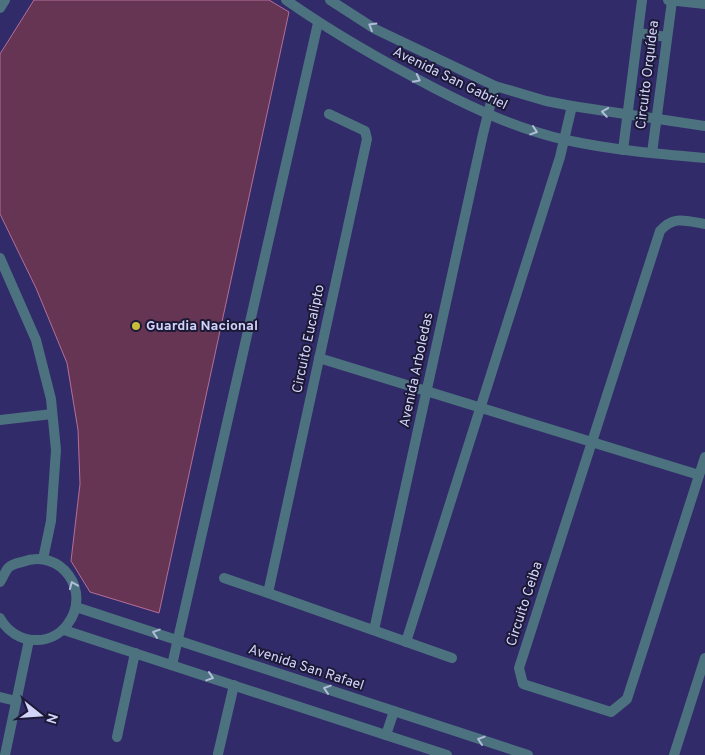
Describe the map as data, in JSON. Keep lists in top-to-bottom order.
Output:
{
  "streets": {
    "street": [
      "Circuito Orquídea",
      "Avenida San Gabriel",
      "Circuito Eucalipto",
      "Avenida Arboledas",
      "Circuito Ceiba",
      "Avenida San Rafael"
    ]
  },
  "crossings": [
    ["Circuito Orquídea", "Avenida San Gabriel"],
    ["Avenida San Gabriel", "Avenida Arboledas"]
  ],
  "places": ["Guardia Nacional"],
  "north": "right"
}
